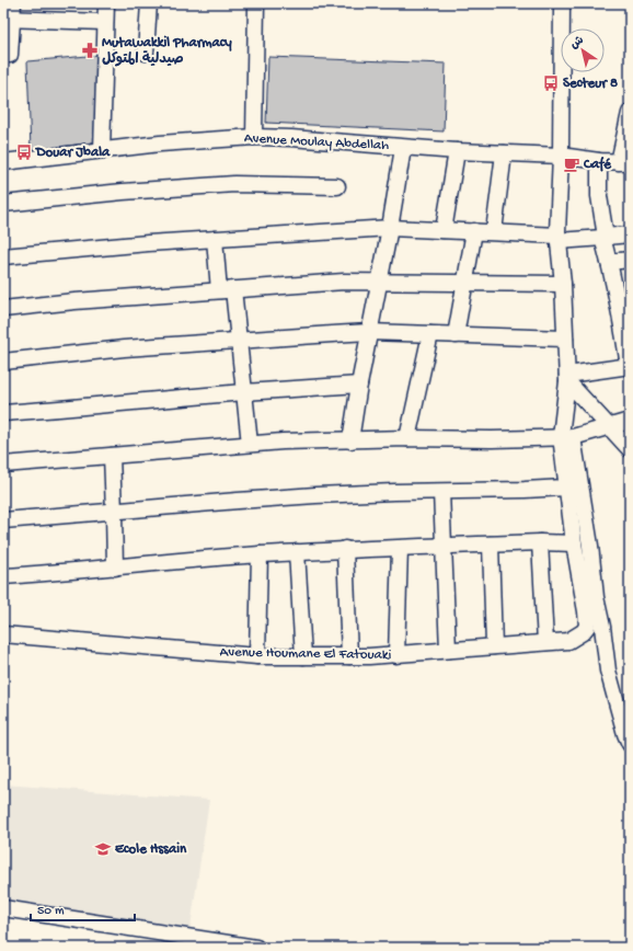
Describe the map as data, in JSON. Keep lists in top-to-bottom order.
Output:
{
  "streets": {
    "street": ["Avenue Moulay Abdellah", "Avenue Houmane El Fatouaki"]
  },
  "places": {
    "pharmacy": ["Mutawakkil Pharmacy صيدلية المتوكل"],
    "bus stop": ["Secteur 8", "Douar Jbala"],
    "cafe": ["Café"],
    "school or university": ["Ecole Hssain"]
  },
  "scale_bar": "50 m",
  "north": "top left"
}
